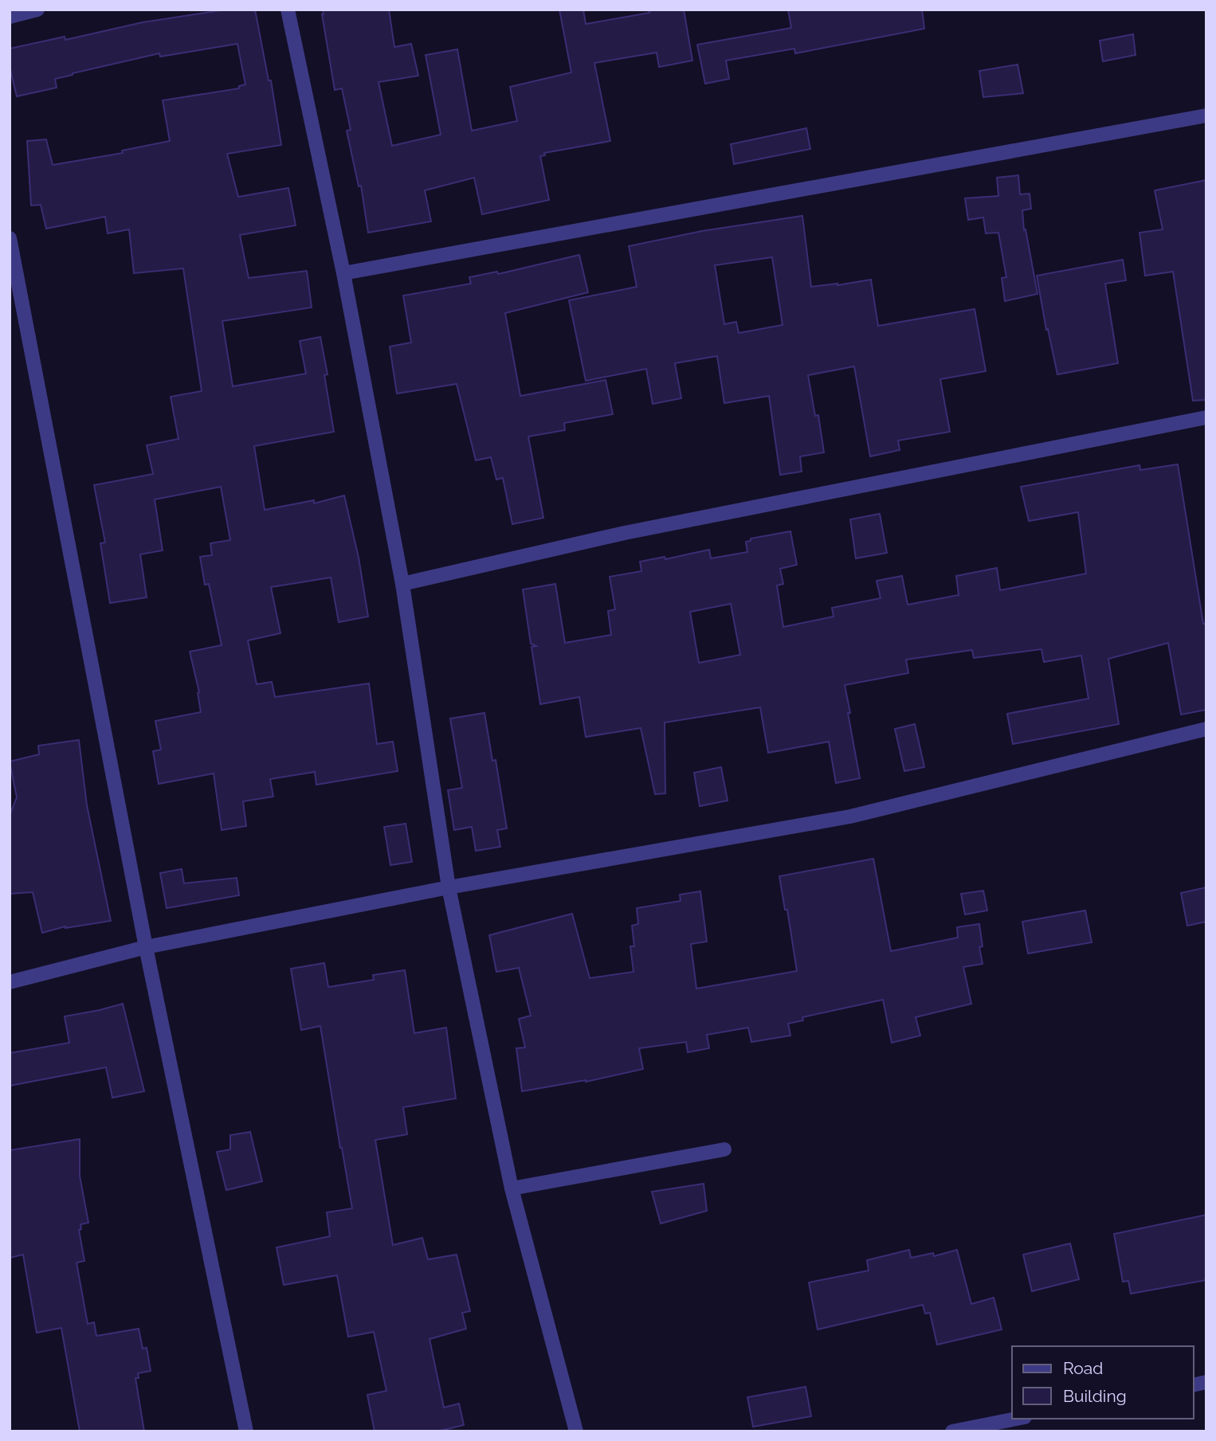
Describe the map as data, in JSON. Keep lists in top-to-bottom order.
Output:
{
  "legend": ["Road", "Building"]
}
